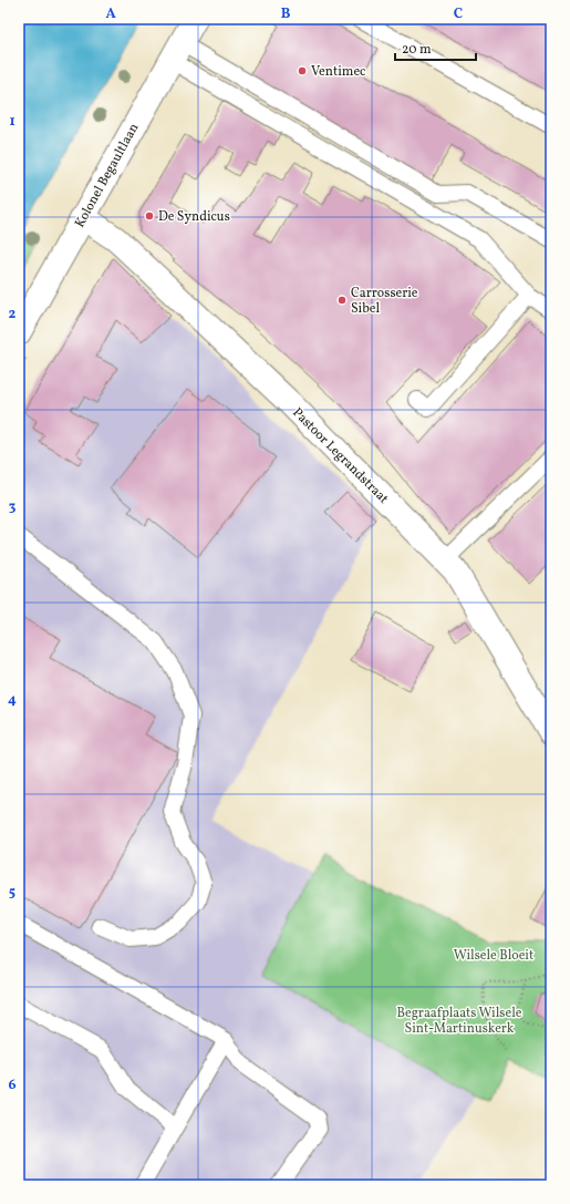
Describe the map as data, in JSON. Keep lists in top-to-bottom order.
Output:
{
  "streets": {
    "street": ["Kolonel Begaultlaan", "Pastoor Legrandstraat"]
  },
  "crossings": [
    ["Kolonel Begaultlaan", "Pastoor Legrandstraat"]
  ],
  "parks": ["Wilsele Bloeit", "Begraafplaats Wilsele Sint-Martinuskerk"],
  "places": ["Ventimec", "De Syndicus", "Carrosserie Sibel"],
  "scale_bar": "20 m",
  "grid": {
    "columns": ["A", "B", "C"],
    "rows": [
      "1",
      "2",
      "3",
      "4",
      "5",
      "6"
    ]
  }
}
